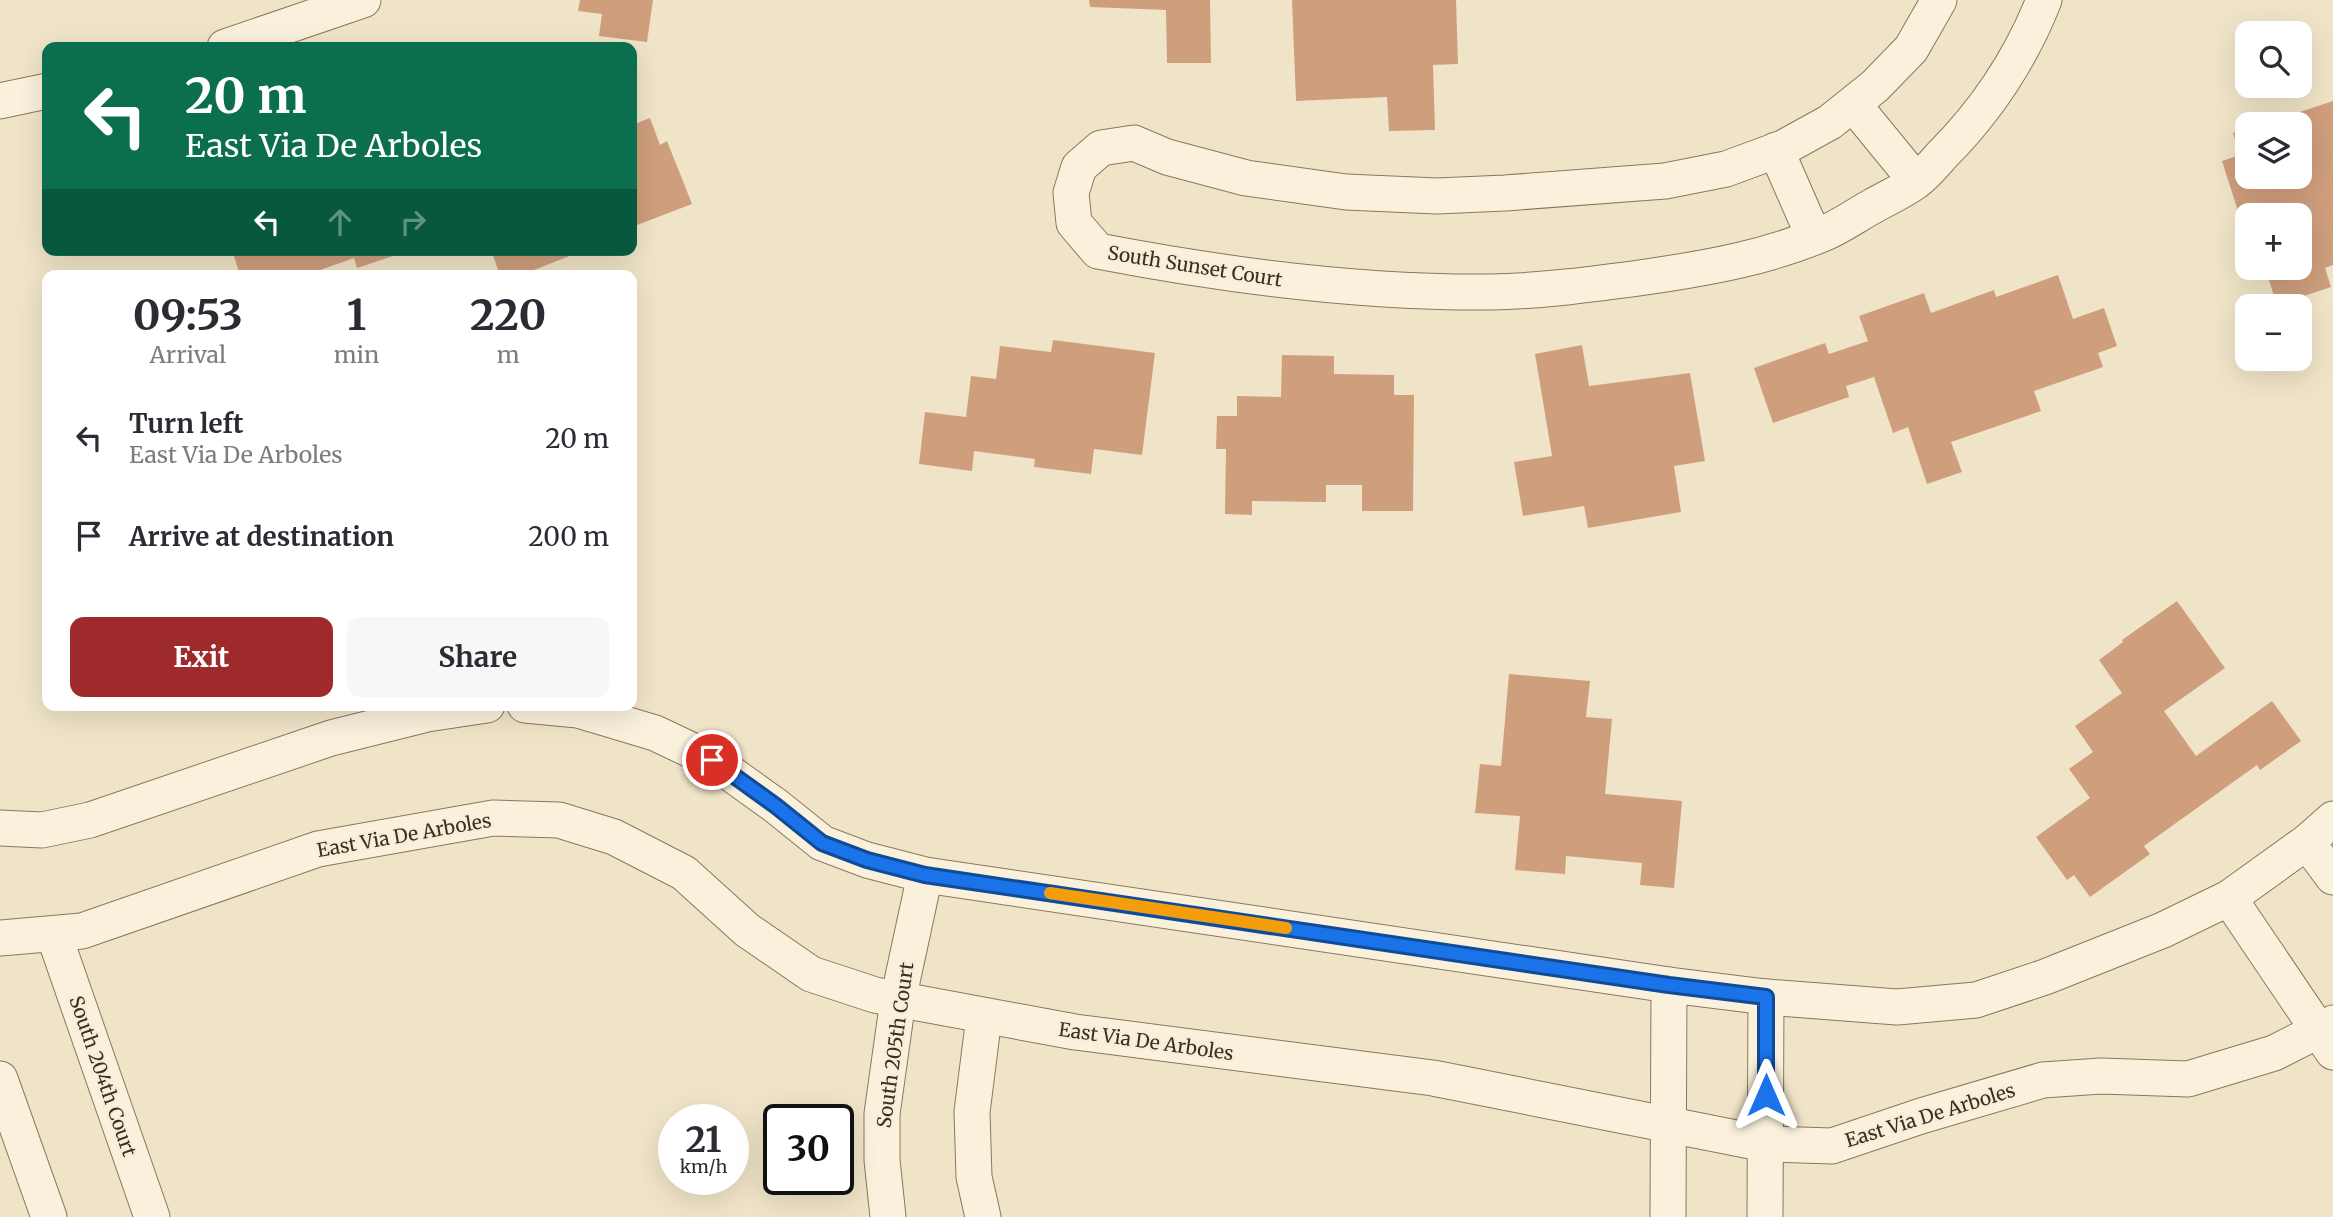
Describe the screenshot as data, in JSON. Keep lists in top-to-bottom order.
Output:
{
  "streets": {
    "street": [
      "South Sunset Court",
      "East Via De Arboles",
      "South 205th Court",
      "South 204th Court"
    ]
  },
  "crossings": [
    ["East Via De Arboles", "South 205th Court"],
    ["East Via De Arboles", "South 204th Court"]
  ],
  "page": {
    "map_buttons": ["+", "−"],
    "turn": ["20 m", "East Via De Arboles"],
    "eta": [
      "09:53",
      "Arrival",
      "1",
      "min",
      "220",
      "m"
    ],
    "list": [
      {
        "name": "Turn left",
        "note": "East Via De Arboles",
        "value": "20 m"
      },
      {
        "name": "Arrive at destination",
        "value": "200 m"
      }
    ],
    "buttons": ["Exit", "Share"],
    "speed": "21 km/h",
    "limit": "30"
  }
}
